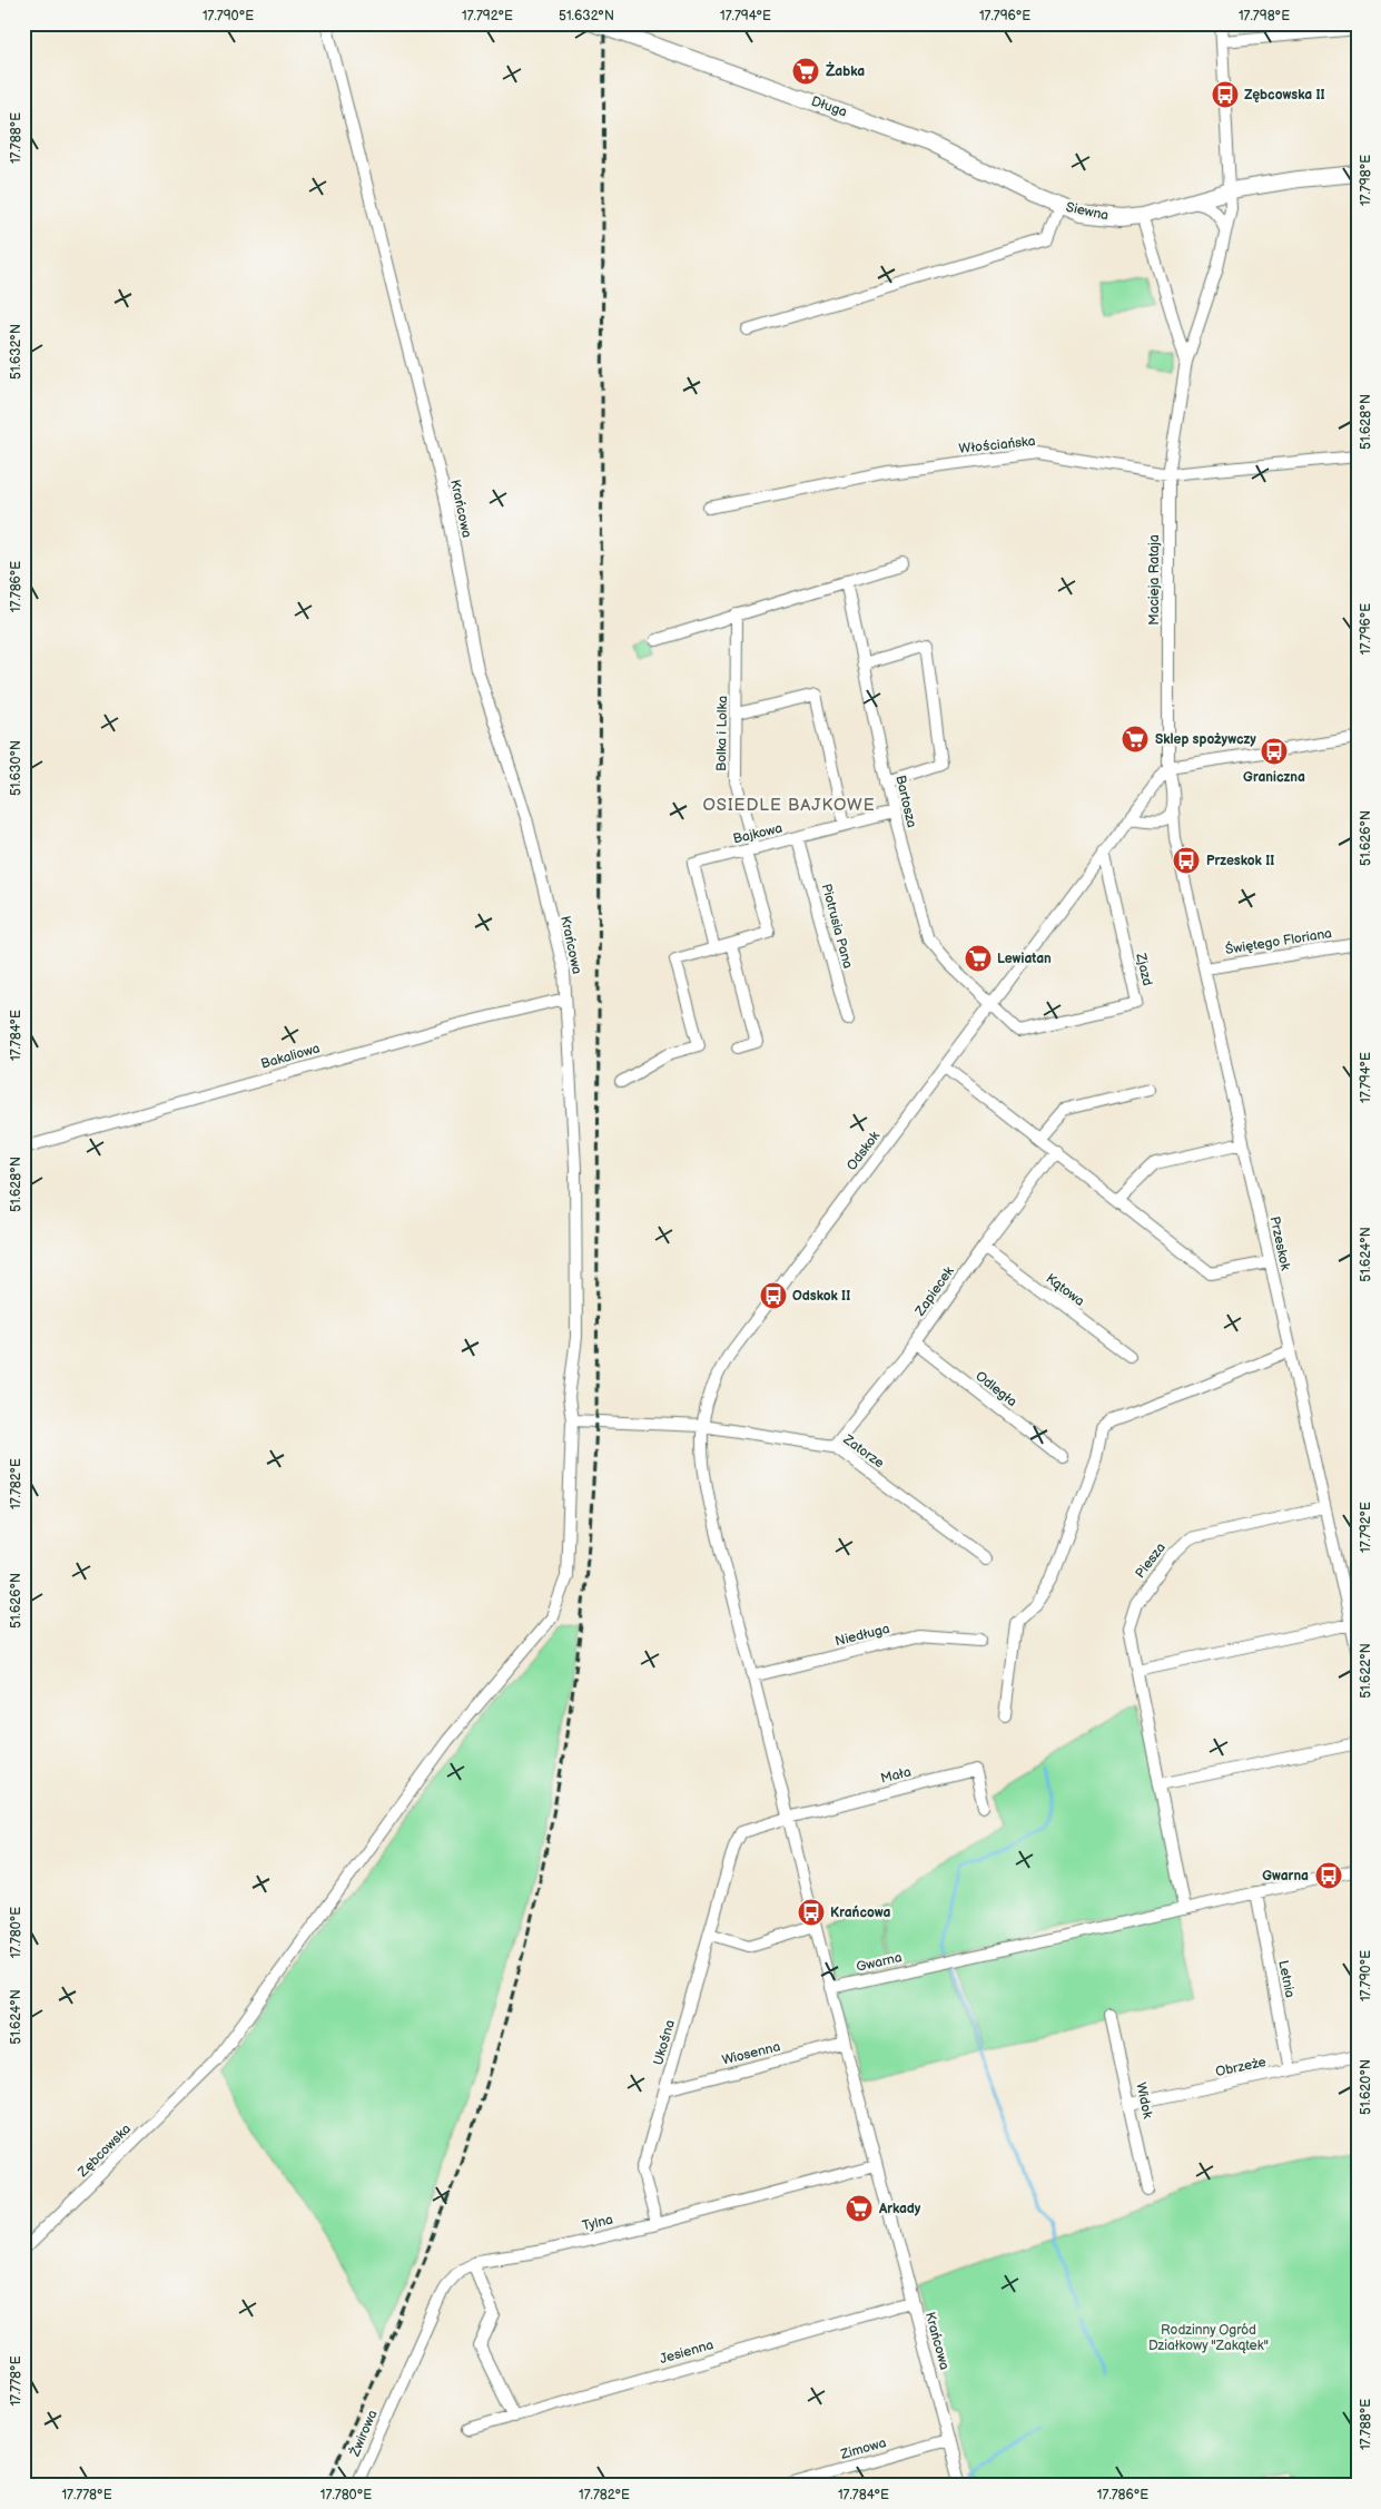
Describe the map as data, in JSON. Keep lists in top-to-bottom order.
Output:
{
  "streets": {
    "street": [
      "Długa",
      "Siewna",
      "Włościańska",
      "Krańcowa",
      "Macieja Rataja",
      "Bolka i Lolka",
      "Bartosza",
      "Bajkowa",
      "Piotrusia Pana",
      "Świętego Floriana",
      "Zjazd",
      "Bakaliowa",
      "Odskok",
      "Przeskok",
      "Kątowa",
      "Zapiecek",
      "Odległa",
      "Zatorze",
      "Piesza",
      "Niedługa",
      "Mała",
      "Gwarna",
      "Letnia",
      "Ukośna",
      "Wiosenna",
      "Obrzeże",
      "Widok",
      "Zębcowska",
      "Tylna",
      "Jesienna",
      "Żwirowa",
      "Zimowa"
    ]
  },
  "crossings": [
    ["Długa", "Siewna"],
    ["Siewna", "Macieja Rataja"],
    ["Włościańska", "Macieja Rataja"],
    ["Krańcowa", "Bakaliowa"],
    ["Krańcowa", "Odskok"],
    ["Krańcowa", "Zatorze"],
    ["Krańcowa", "Niedługa"],
    ["Krańcowa", "Mała"],
    ["Krańcowa", "Gwarna"],
    ["Krańcowa", "Ukośna"],
    ["Krańcowa", "Wiosenna"],
    ["Krańcowa", "Zębcowska"],
    ["Krańcowa", "Tylna"],
    ["Krańcowa", "Jesienna"],
    ["Krańcowa", "Zimowa"],
    ["Macieja Rataja", "Odskok"],
    ["Macieja Rataja", "Przeskok"],
    ["Bolka i Lolka", "Bajkowa"],
    ["Bartosza", "Bajkowa"],
    ["Bartosza", "Zjazd"],
    ["Bartosza", "Odskok"],
    ["Bajkowa", "Piotrusia Pana"],
    ["Świętego Floriana", "Przeskok"],
    ["Zjazd", "Odskok"],
    ["Odskok", "Przeskok"],
    ["Odskok", "Zatorze"],
    ["Przeskok", "Piesza"],
    ["Kątowa", "Zapiecek"],
    ["Zapiecek", "Odległa"],
    ["Zapiecek", "Zatorze"],
    ["Piesza", "Gwarna"],
    ["Mała", "Ukośna"],
    ["Gwarna", "Letnia"],
    ["Letnia", "Obrzeże"],
    ["Ukośna", "Wiosenna"],
    ["Ukośna", "Tylna"],
    ["Obrzeże", "Widok"],
    ["Tylna", "Żwirowa"]
  ],
  "districts": ["OSIEDLE BAJKOWE"],
  "parks": ["Rodzinny Ogród Działkowy \"Zakątek\""],
  "places": {
    "supermarket": [
      "Żabka",
      "Sklep spożywczy",
      "Lewiatan",
      "Arkady"
    ],
    "bus stop": [
      "Zębcowska II",
      "Graniczna",
      "Przeskok II",
      "Odskok II",
      "Gwarna",
      "Krańcowa"
    ]
  },
  "coordinates": [
    "17.790°E",
    "17.792°E",
    "51.632°N",
    "17.794°E",
    "17.796°E",
    "17.798°E",
    "17.788°E",
    "51.628°N",
    "17.786°E",
    "51.630°N",
    "51.626°N",
    "17.784°E",
    "51.624°N",
    "17.782°E",
    "51.622°N",
    "17.780°E",
    "51.620°N",
    "17.778°E"
  ]
}
